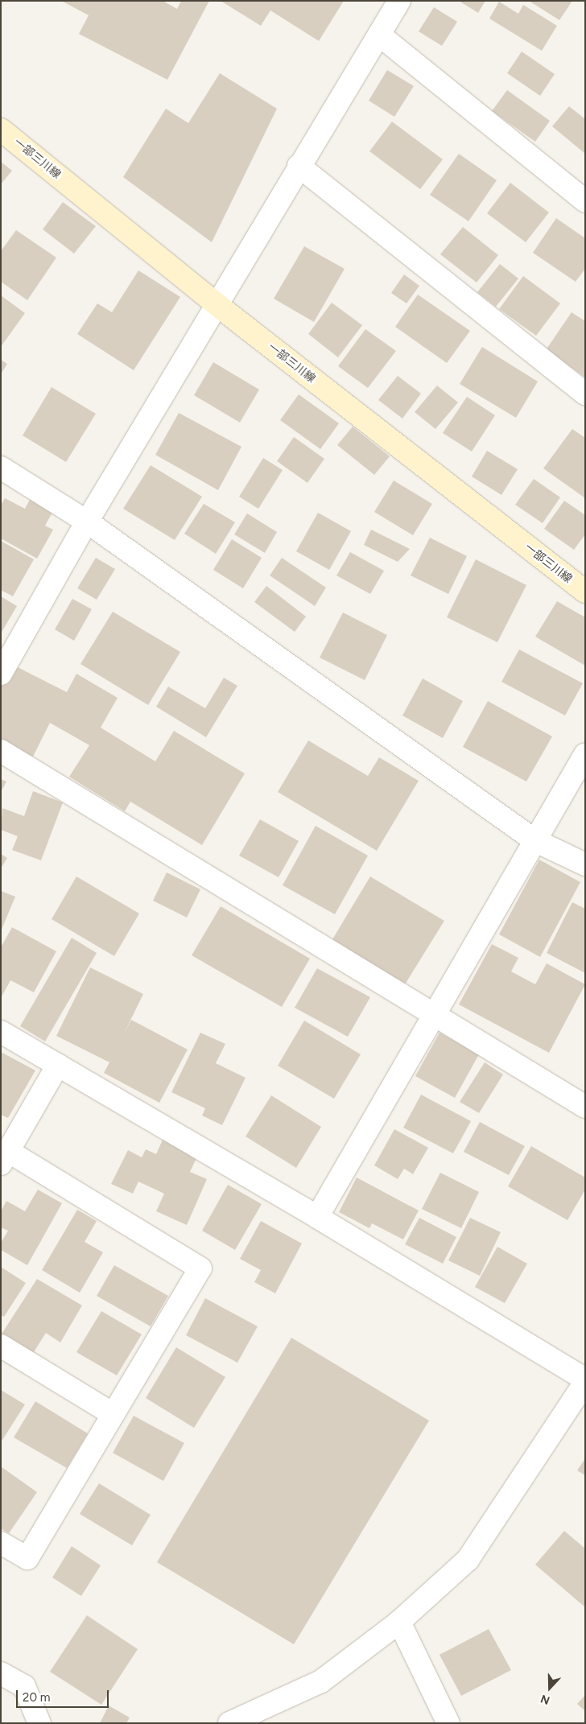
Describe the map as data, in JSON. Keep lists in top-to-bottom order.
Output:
{
  "streets": {
    "main road": ["一部三川線"]
  },
  "scale_bar": "20 m",
  "north": "bottom"
}
